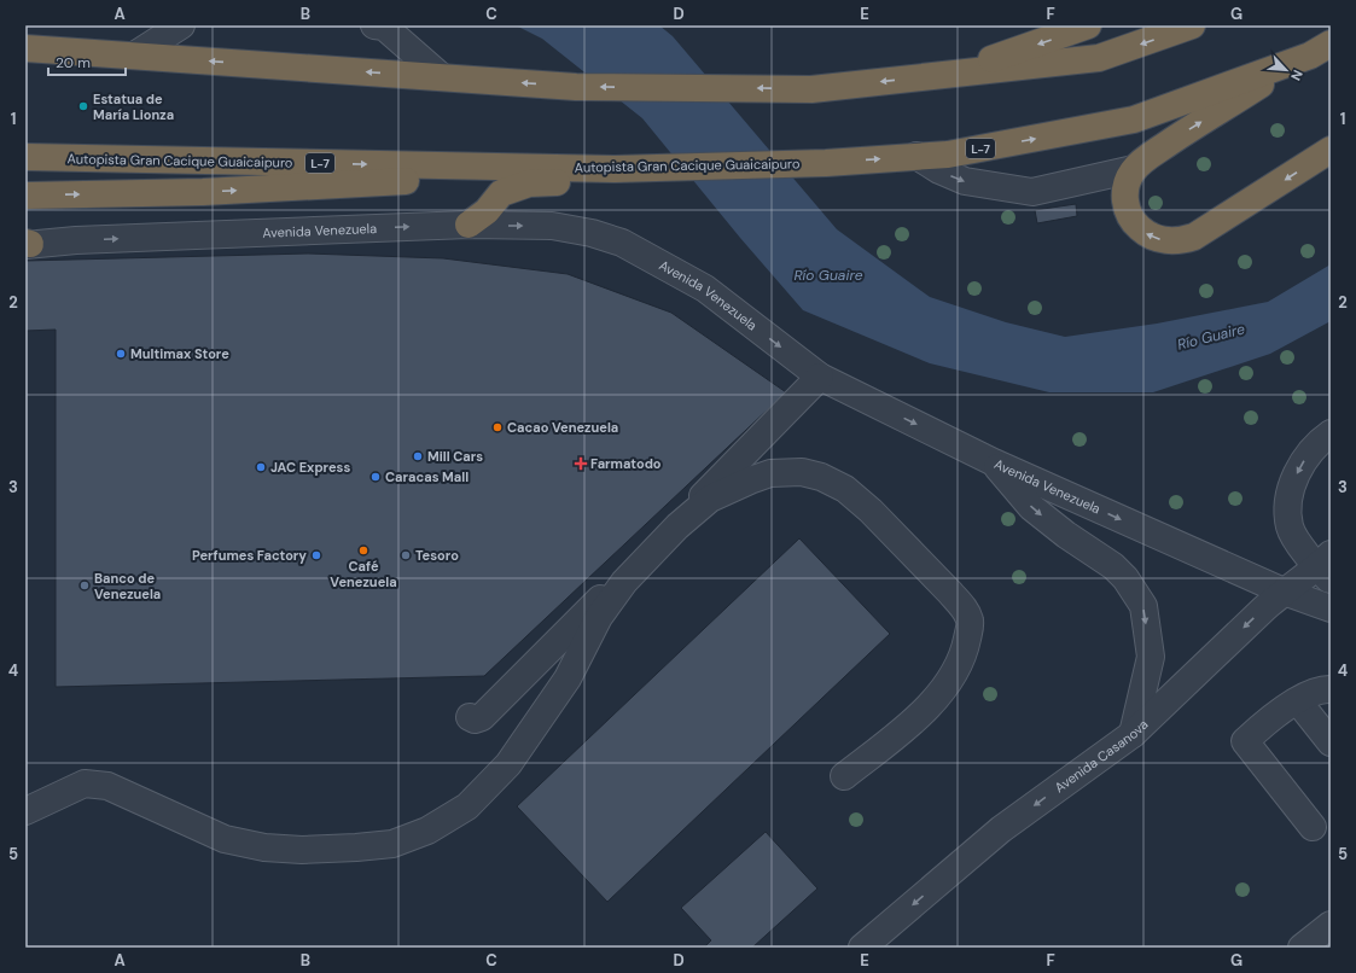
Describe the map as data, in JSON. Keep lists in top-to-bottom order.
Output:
{
  "streets": {
    "highway": ["L-7", "Autopista Gran Cacique Guaicaipuro"],
    "street": ["Avenida Venezuela", "Avenida Casanova"]
  },
  "crossings": [
    ["Avenida Venezuela", "Avenida Casanova"]
  ],
  "one_way": ["Avenida Venezuela", "Avenida Casanova"],
  "water": ["Río Guaire"],
  "places": {
    "other": [
      "Estatua de María Lionza",
      "Multimax Store",
      "Cacao Venezuela",
      "Mill Cars",
      "JAC Express",
      "Caracas Mall",
      "Café Venezuela",
      "Perfumes Factory",
      "Tesoro",
      "Banco de Venezuela"
    ],
    "health": ["Farmatodo"]
  },
  "scale_bar": "20 m",
  "north": "bottom right",
  "grid": {
    "columns": [
      "A",
      "B",
      "C",
      "D",
      "E",
      "F",
      "G"
    ],
    "rows": [
      "1",
      "2",
      "3",
      "4",
      "5"
    ]
  }
}
